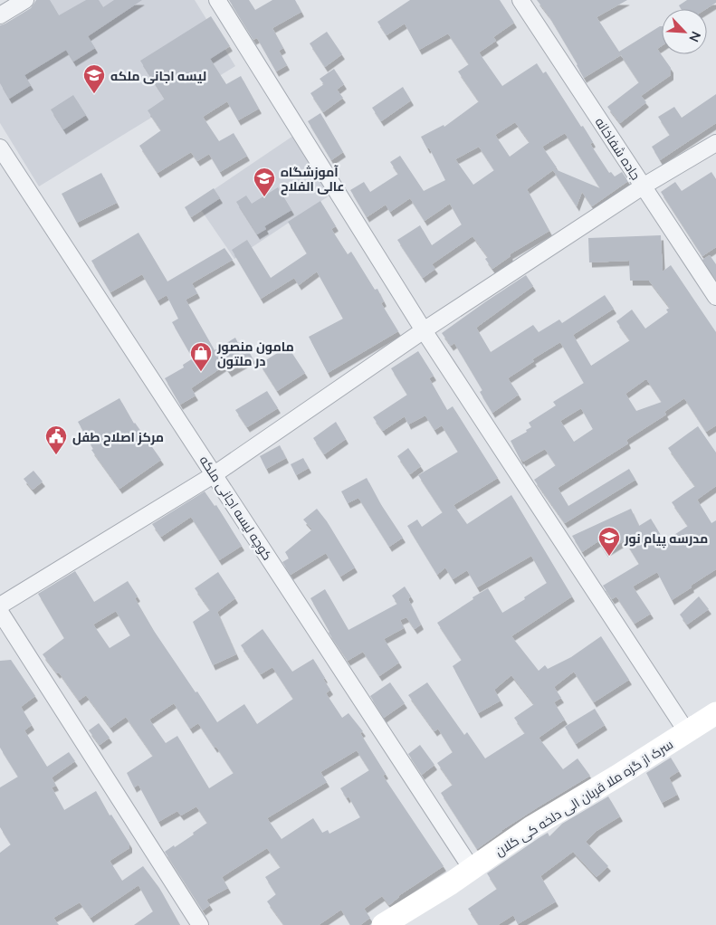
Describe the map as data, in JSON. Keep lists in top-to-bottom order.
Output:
{
  "streets": {
    "street": ["جاده شفاخانه", "کوچه لیسه اجانی ملکه", "سرک از گزه ملا قربان الی دلخه کی کلان"]
  },
  "crossings": [
    ["کوچه لیسه اجانی ملکه", "سرک از گزه ملا قربان الی دلخه کی کلان"]
  ],
  "places": {
    "school or university": ["لیسه اجانی ملکه", "آموزشگاه عالی الفلاح", "مدرسه پیام نور"],
    "shop": ["مامون منصور در ملتون"],
    "public building": ["مرکز اصلاح طفل"]
  },
  "north": "bottom right"
}
